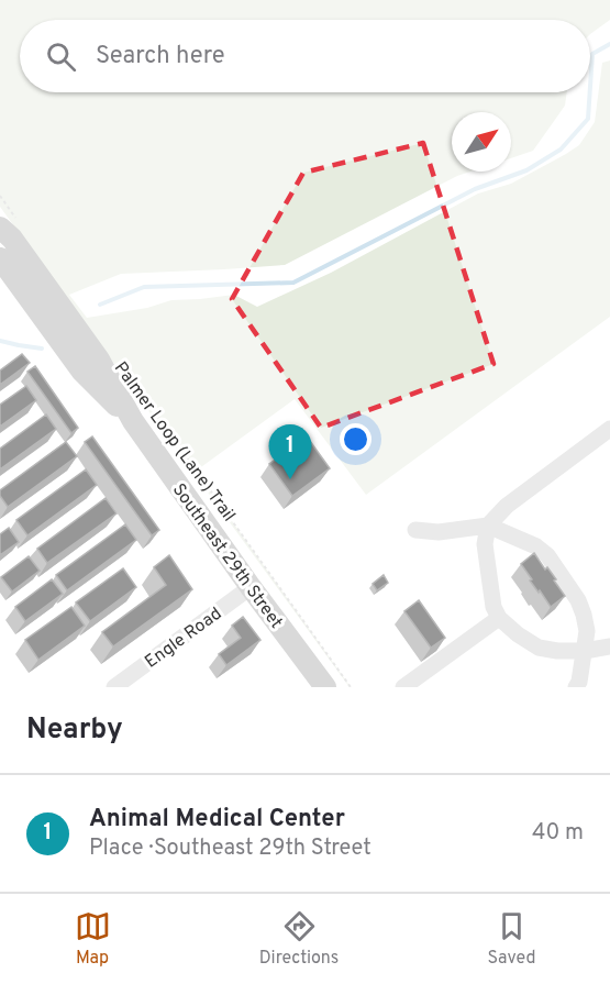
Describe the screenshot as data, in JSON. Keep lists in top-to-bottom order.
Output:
{
  "streets": {
    "main road": ["Southeast 29th Street"],
    "street": ["Engle Road"],
    "path": ["Palmer Loop (Lane) Trail"]
  },
  "crossings": [
    ["Southeast 29th Street", "Engle Road"]
  ],
  "north": "top right",
  "page": {
    "search": "Search here",
    "pins": "1",
    "heading": "Nearby",
    "list": [
      {
        "mark": "1",
        "name": "Animal Medical Center",
        "note": "Place · Southeast 29th Street",
        "value": "40 m"
      }
    ],
    "nav": ["Map", "Directions", "Saved"]
  }
}
